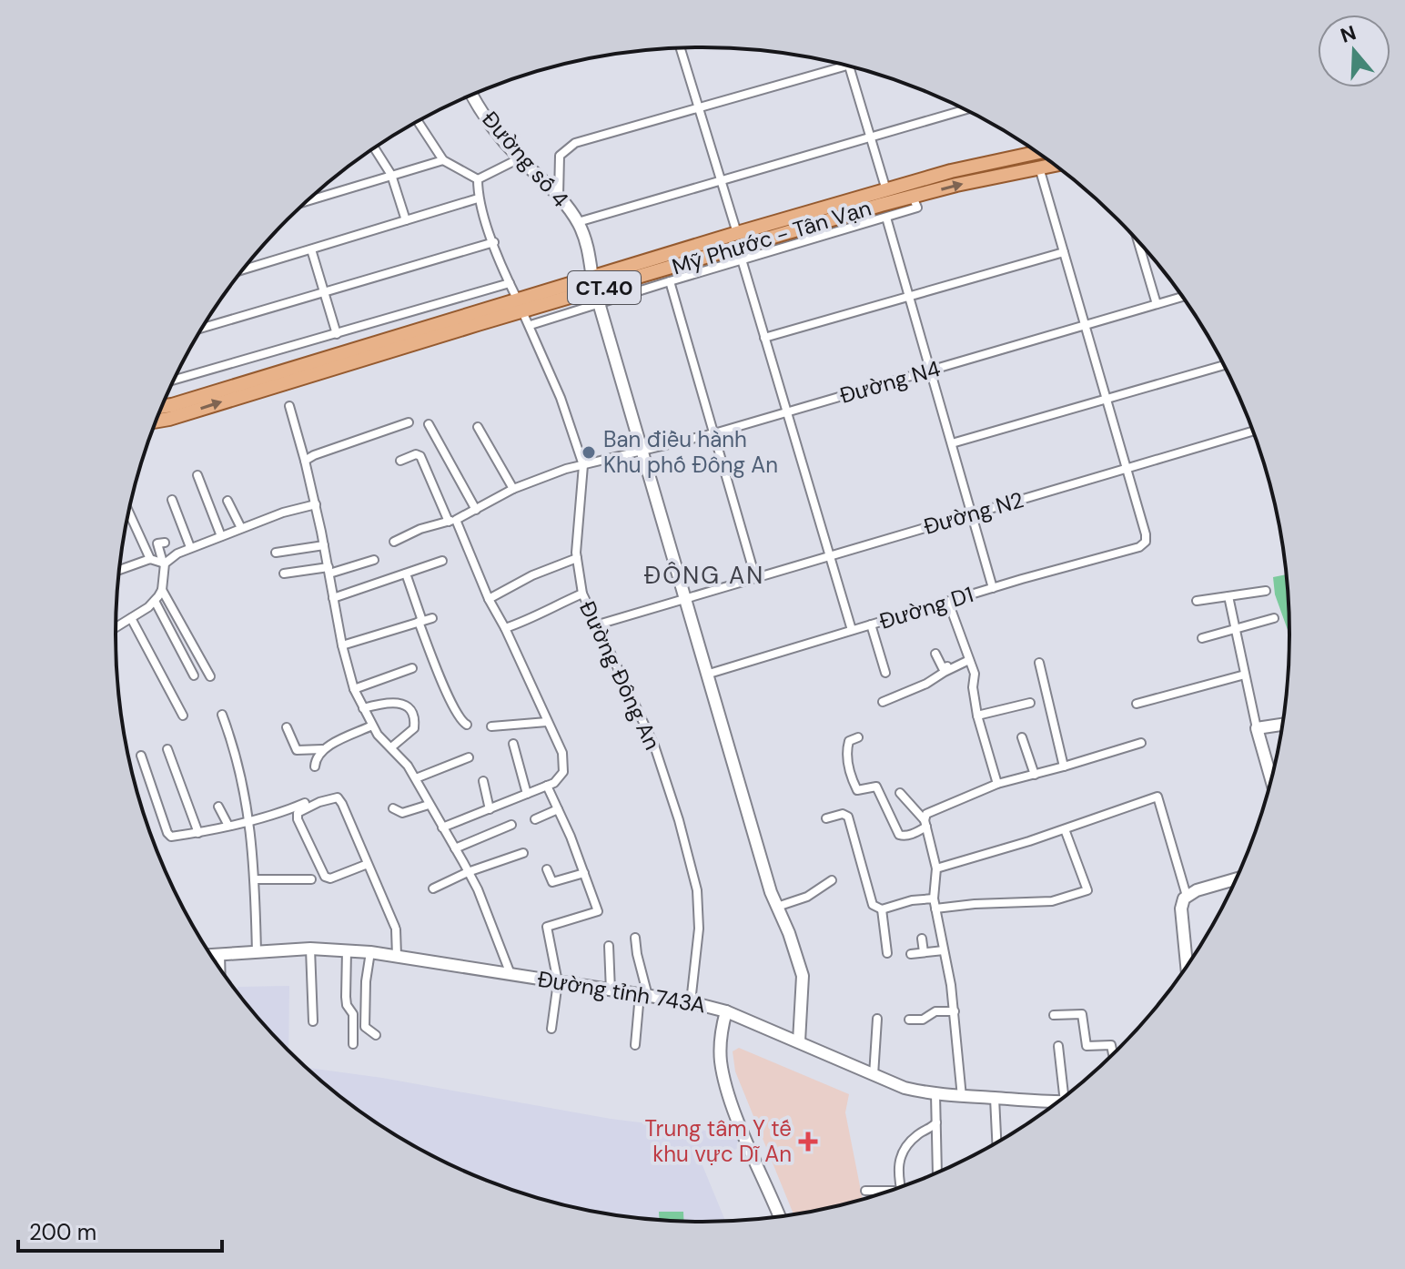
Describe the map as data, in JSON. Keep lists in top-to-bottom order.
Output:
{
  "streets": {
    "main road": ["Mỹ Phước - Tân Vạn", "CT.40"],
    "street": [
      "Đường số 4",
      "Đường N4",
      "Đường N2",
      "Đường D1",
      "Đường Đông An",
      "Đường tỉnh 743A"
    ]
  },
  "crossings": [
    ["Đường số 4", "Mỹ Phước - Tân Vạn"],
    ["Đường số 4", "Đường N4"],
    ["Đường số 4", "Đường N2"],
    ["Đường số 4", "Đường D1"],
    ["Đường số 4", "Đường tỉnh 743A"],
    ["Mỹ Phước - Tân Vạn", "Đường Đông An"],
    ["Đường N4", "Đường Đông An"],
    ["Đường N2", "Đường D1"],
    ["Đường N2", "Đường Đông An"],
    ["Đường Đông An", "Đường tỉnh 743A"]
  ],
  "districts": ["ĐÔNG AN"],
  "places": {
    "other": ["Ban điều hành Khu phố Đông An"],
    "health": ["Trung tâm Y tế khu vực Dĩ An"]
  },
  "scale_bar": "200 m",
  "north": "top"
}
